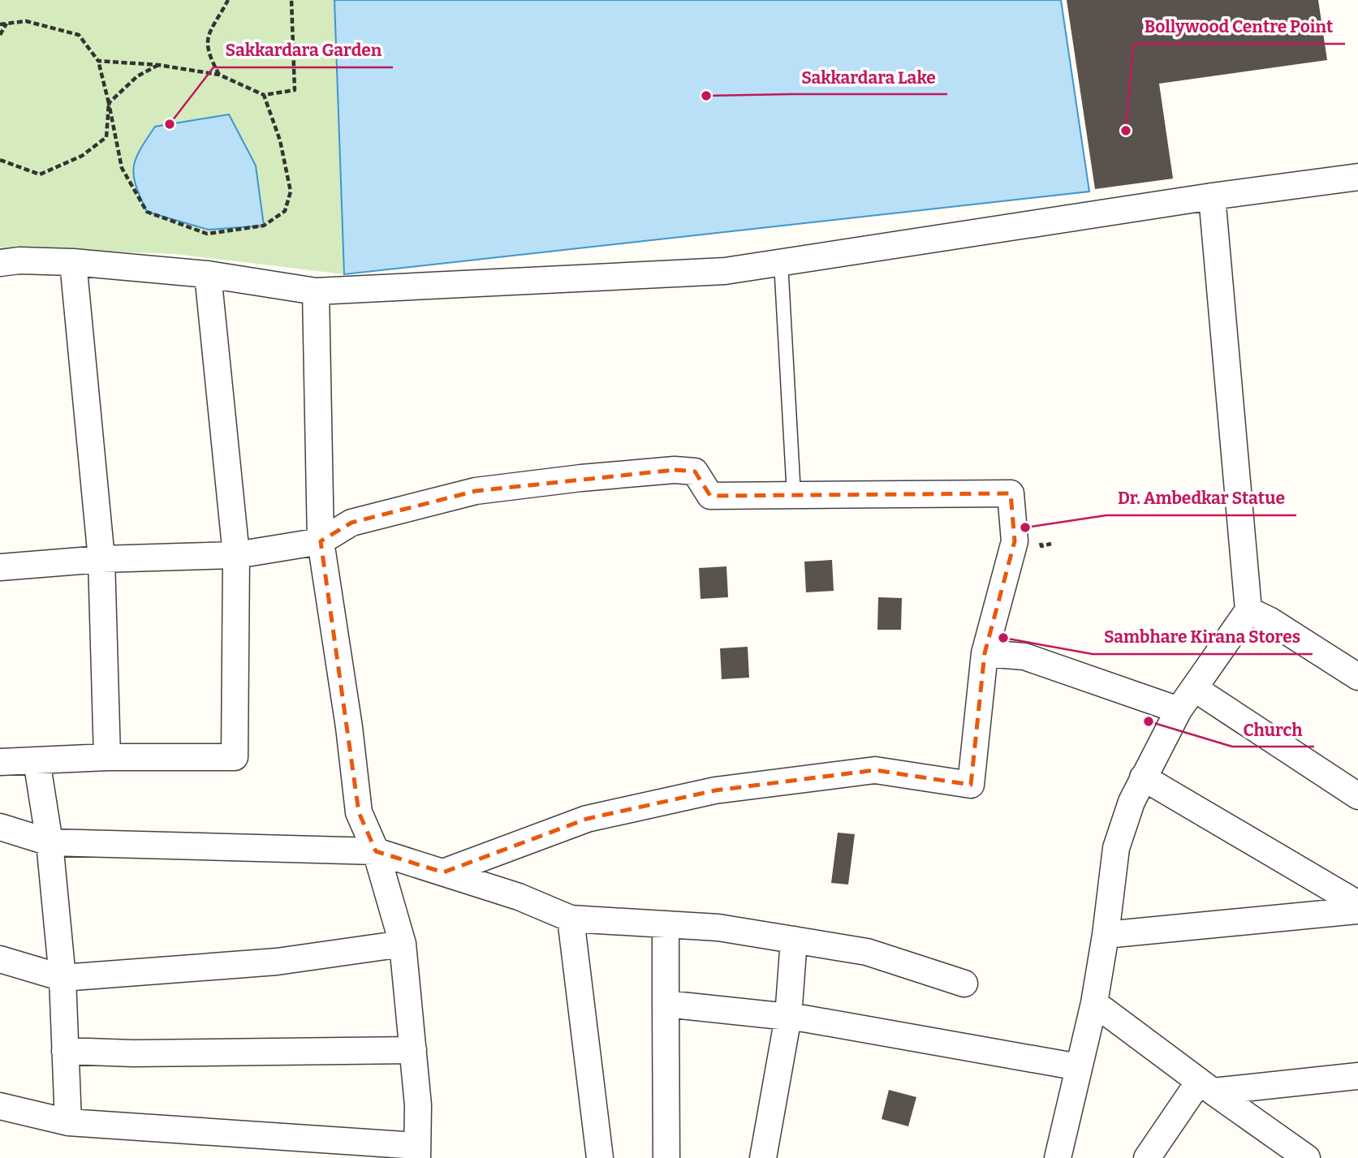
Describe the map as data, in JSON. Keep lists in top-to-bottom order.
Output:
{
  "places": [
    "Sakkardara Lake",
    "Sakkardara Garden",
    "Bollywood Centre Point",
    "Dr. Ambedkar Statue",
    "Sambhare Kirana Stores",
    "Church"
  ]
}
